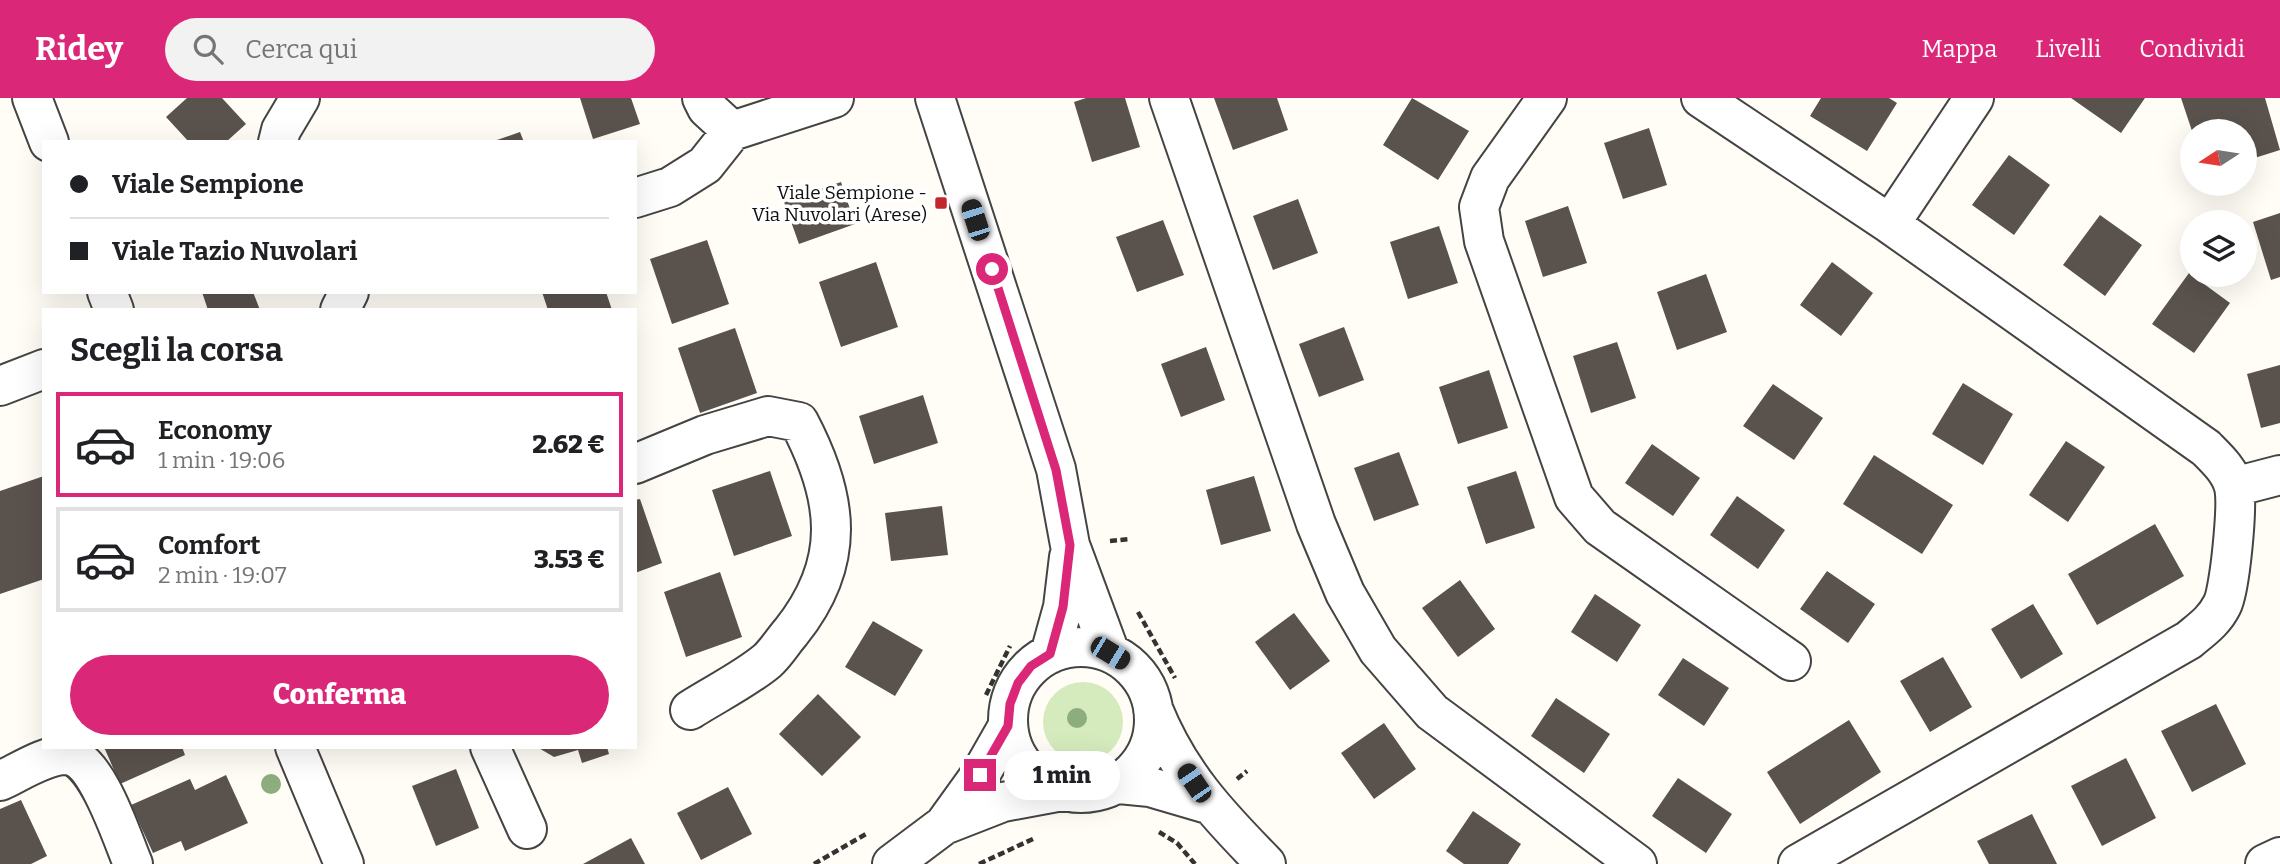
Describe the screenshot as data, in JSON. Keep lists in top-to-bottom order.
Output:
{
  "places": {
    "transit": ["Viale Sempione - Via Nuvolari (Arese)"]
  },
  "north": "left",
  "page": {
    "header": "Ridey",
    "search": "Cerca qui",
    "nav": ["Mappa", "Livelli", "Condividi"],
    "banner": ["Viale Sempione", "Viale Tazio Nuvolari"],
    "heading": "Scegli la corsa",
    "list": [
      {
        "name": "Economy",
        "note": "1 min · 19:06",
        "value": "2.62 €"
      },
      {
        "name": "Comfort",
        "note": "2 min · 19:07",
        "value": "3.53 €"
      }
    ],
    "buttons": "Conferma",
    "bubble": "1 min"
  }
}
